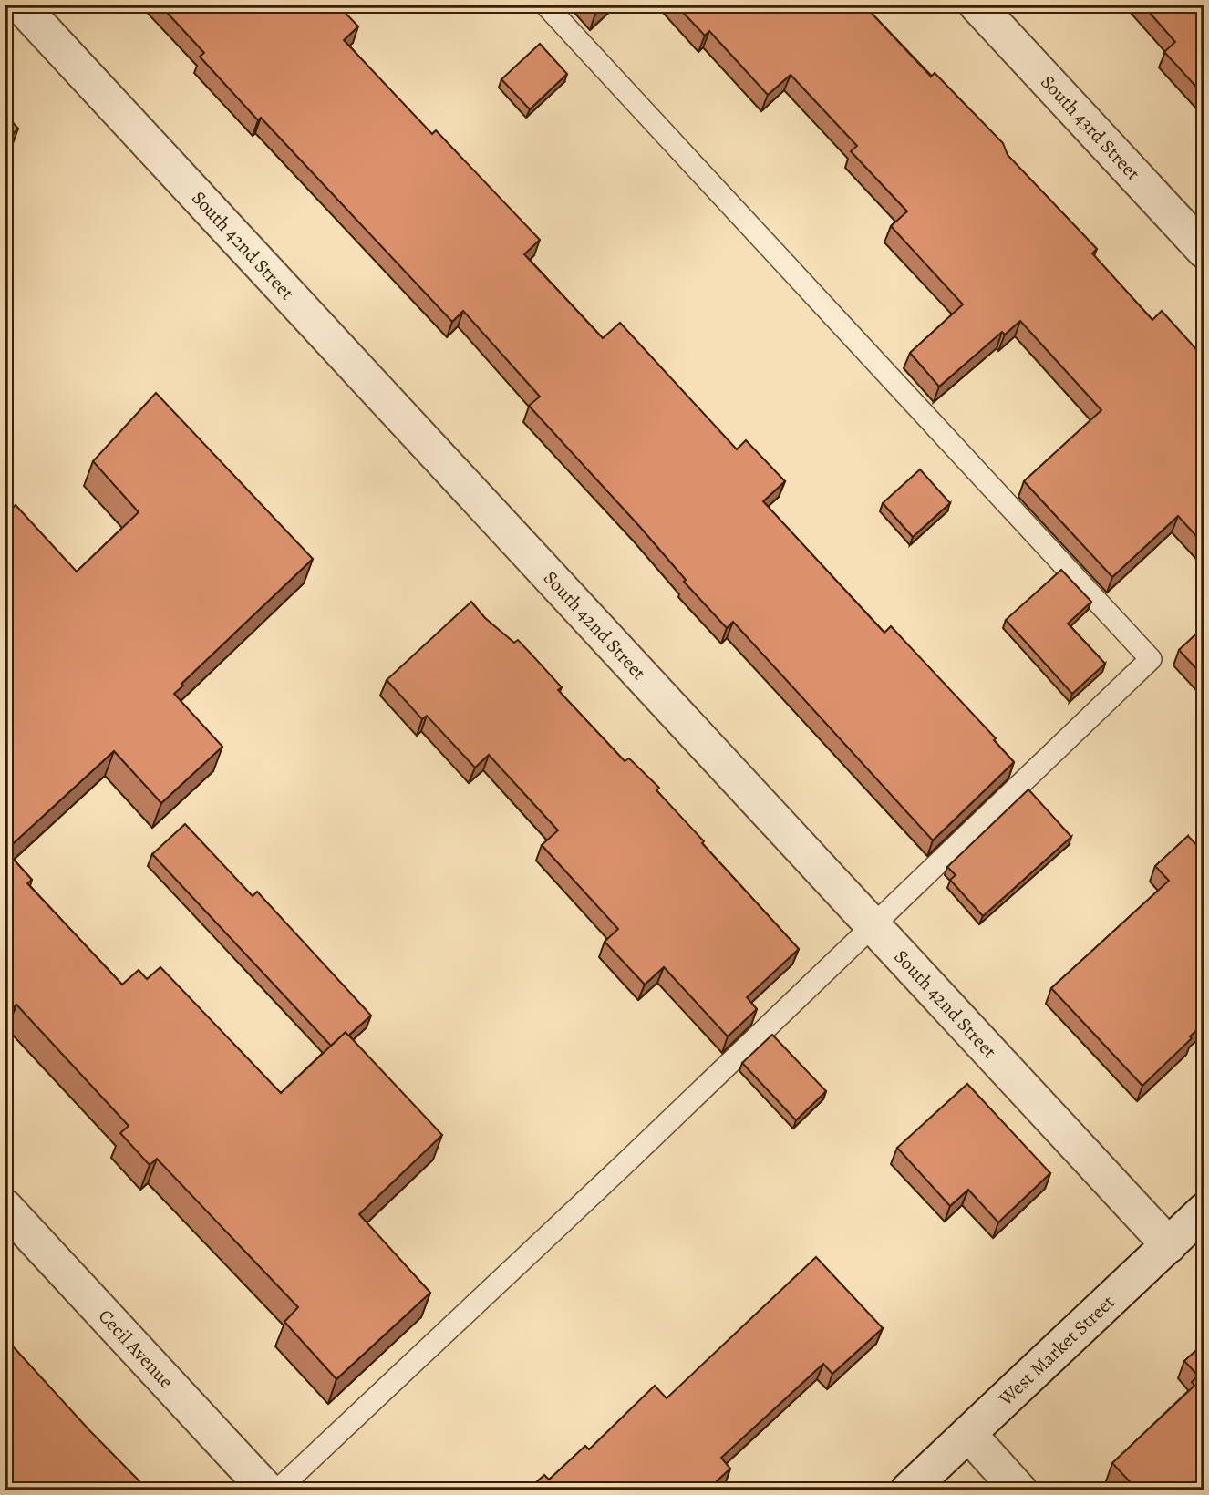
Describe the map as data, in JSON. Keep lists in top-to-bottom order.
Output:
{
  "streets": {
    "street": [
      "South 43rd Street",
      "South 42nd Street",
      "Cecil Avenue",
      "West Market Street"
    ]
  },
  "crossings": [
    ["South 42nd Street", "West Market Street"]
  ]
}
